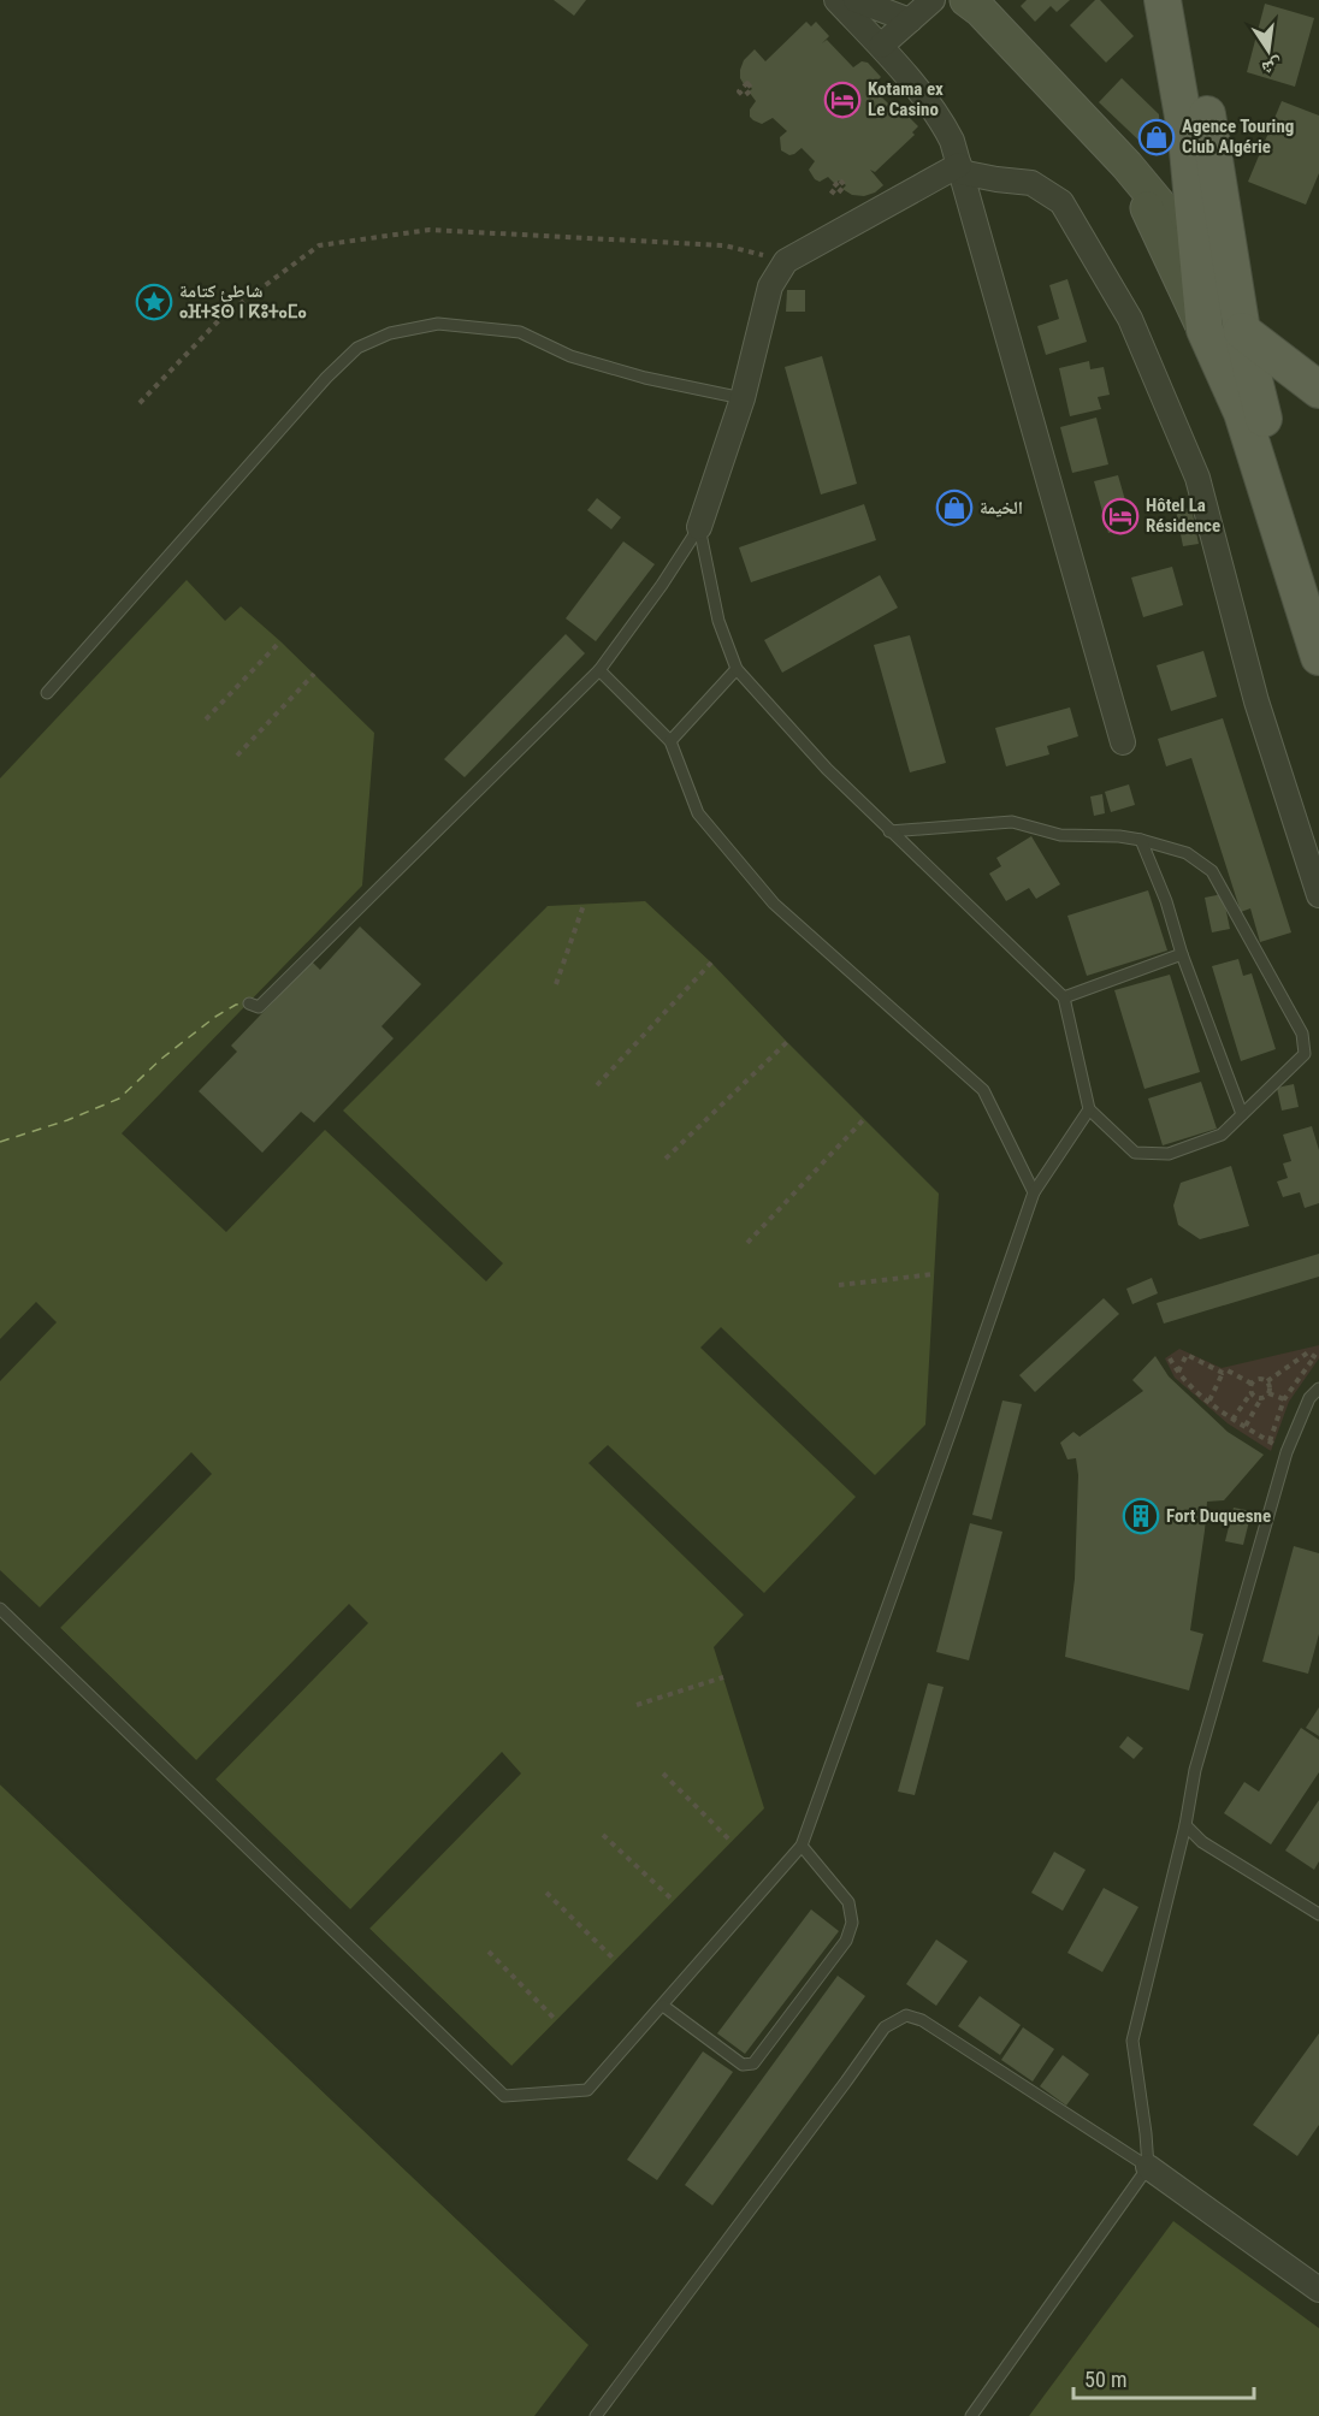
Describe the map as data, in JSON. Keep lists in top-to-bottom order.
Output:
{
  "places": {
    "hotel": ["Kotama ex Le Casino", "Hôtel La Résidence"],
    "shop": ["Agence Touring Club Algérie", "الخيمة"],
    "place": ["شاطئ كتامة ⴰⴼⵜⵉⵙ ⵏ ⴽⵓⵜⴰⵎⴰ"],
    "building": ["Fort Duquesne"]
  },
  "scale_bar": "50 m",
  "north": "bottom"
}
